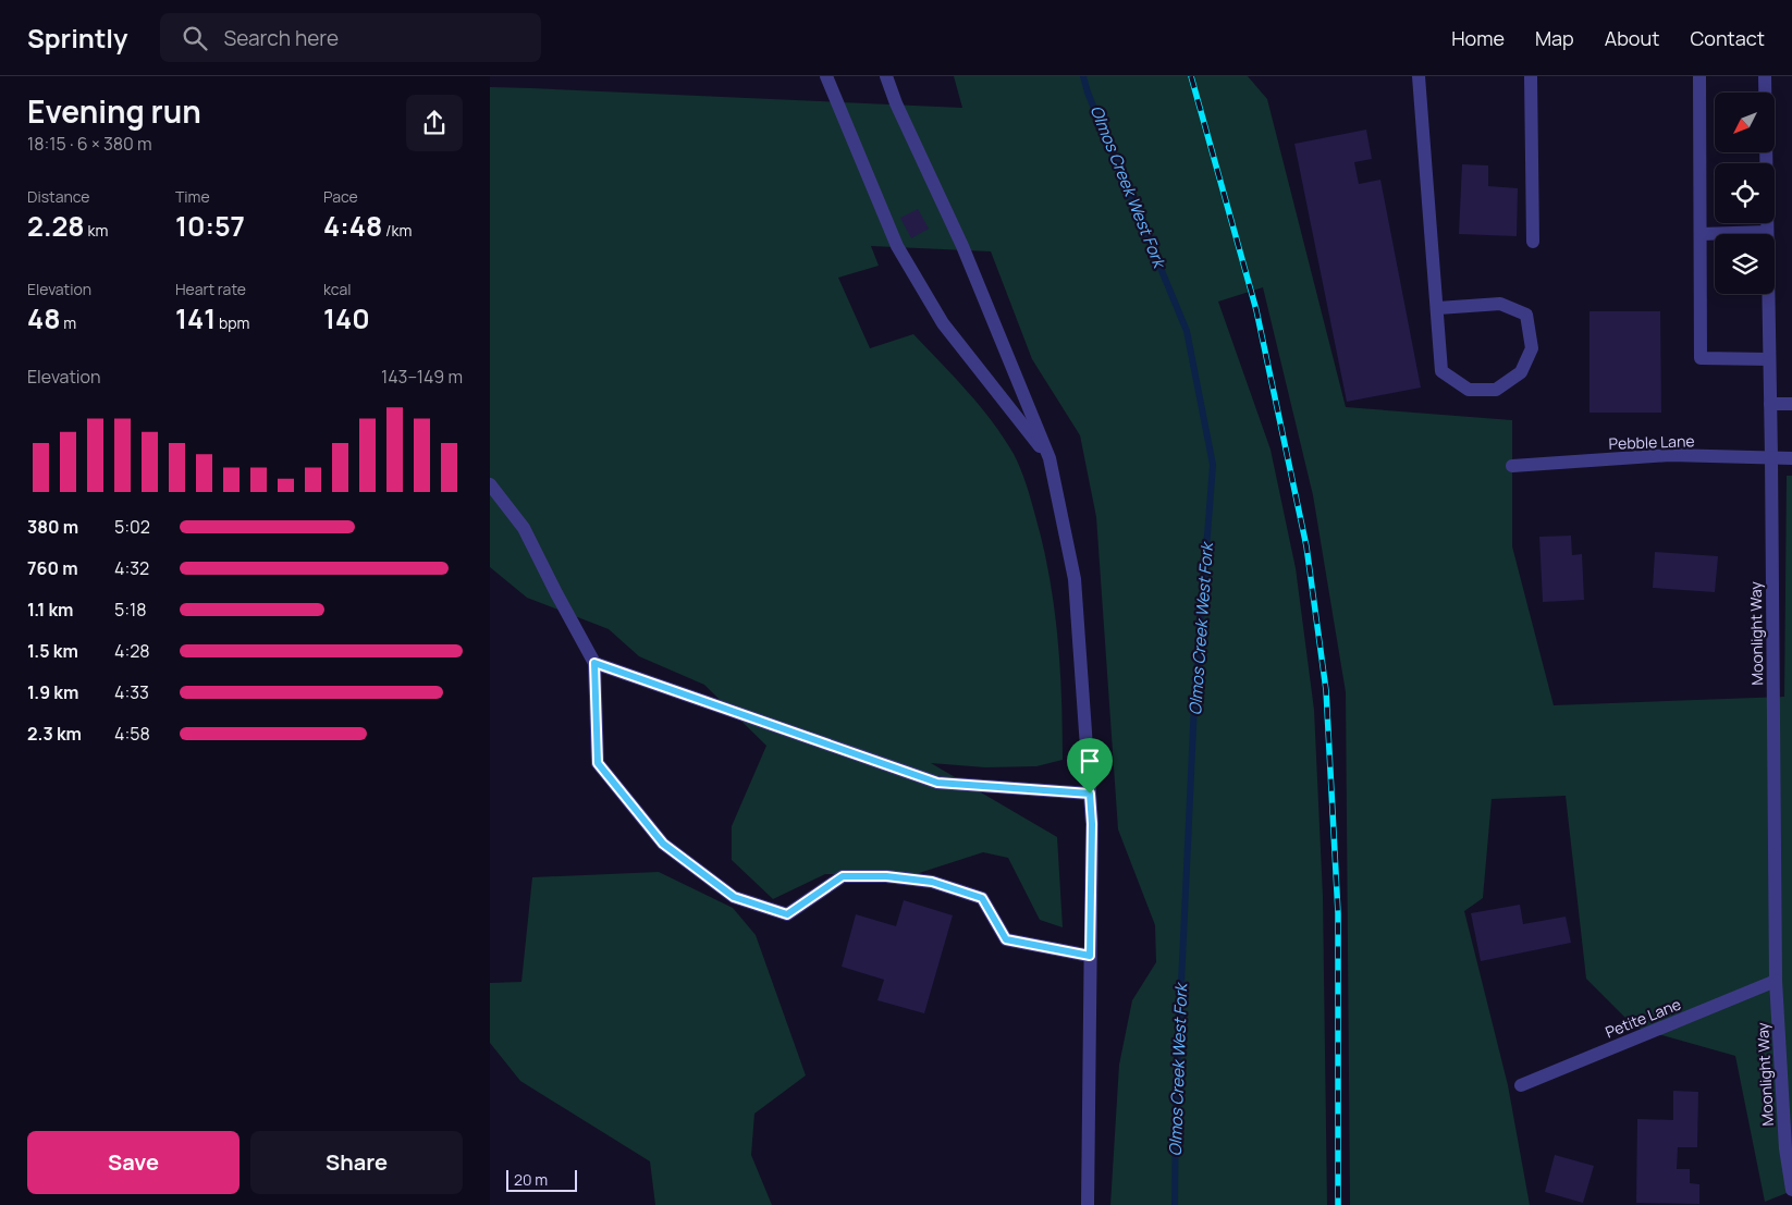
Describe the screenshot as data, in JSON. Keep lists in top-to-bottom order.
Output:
{
  "streets": {
    "street": ["Pebble Lane", "Moonlight Way", "Petite Lane"]
  },
  "crossings": [
    ["Pebble Lane", "Moonlight Way"],
    ["Moonlight Way", "Petite Lane"]
  ],
  "water": ["Olmos Creek West Fork"],
  "scale_bar": "20 m",
  "north": "bottom left",
  "page": {
    "header": "Sprintly",
    "search": "Search here",
    "nav": [
      "Home",
      "Map",
      "About",
      "Contact"
    ],
    "heading": ["Evening run", "18:15 · 6 × 380 m"],
    "stats": [
      ["Distance", "2.28 km"],
      ["Time", "10:57"],
      ["Pace", "4:48 /km"],
      ["Elevation", "48 m"],
      ["Heart rate", "141 bpm"],
      ["kcal", "140"]
    ],
    "chart": ["Elevation", "143–149 m"],
    "list": [
      {
        "name": "380 m",
        "note": "5:02"
      },
      {
        "name": "760 m",
        "note": "4:32"
      },
      {
        "name": "1.1 km",
        "note": "5:18"
      },
      {
        "name": "1.5 km",
        "note": "4:28"
      },
      {
        "name": "1.9 km",
        "note": "4:33"
      },
      {
        "name": "2.3 km",
        "note": "4:58"
      }
    ],
    "buttons": ["Save", "Share"],
    "scale": "20 m"
  }
}
